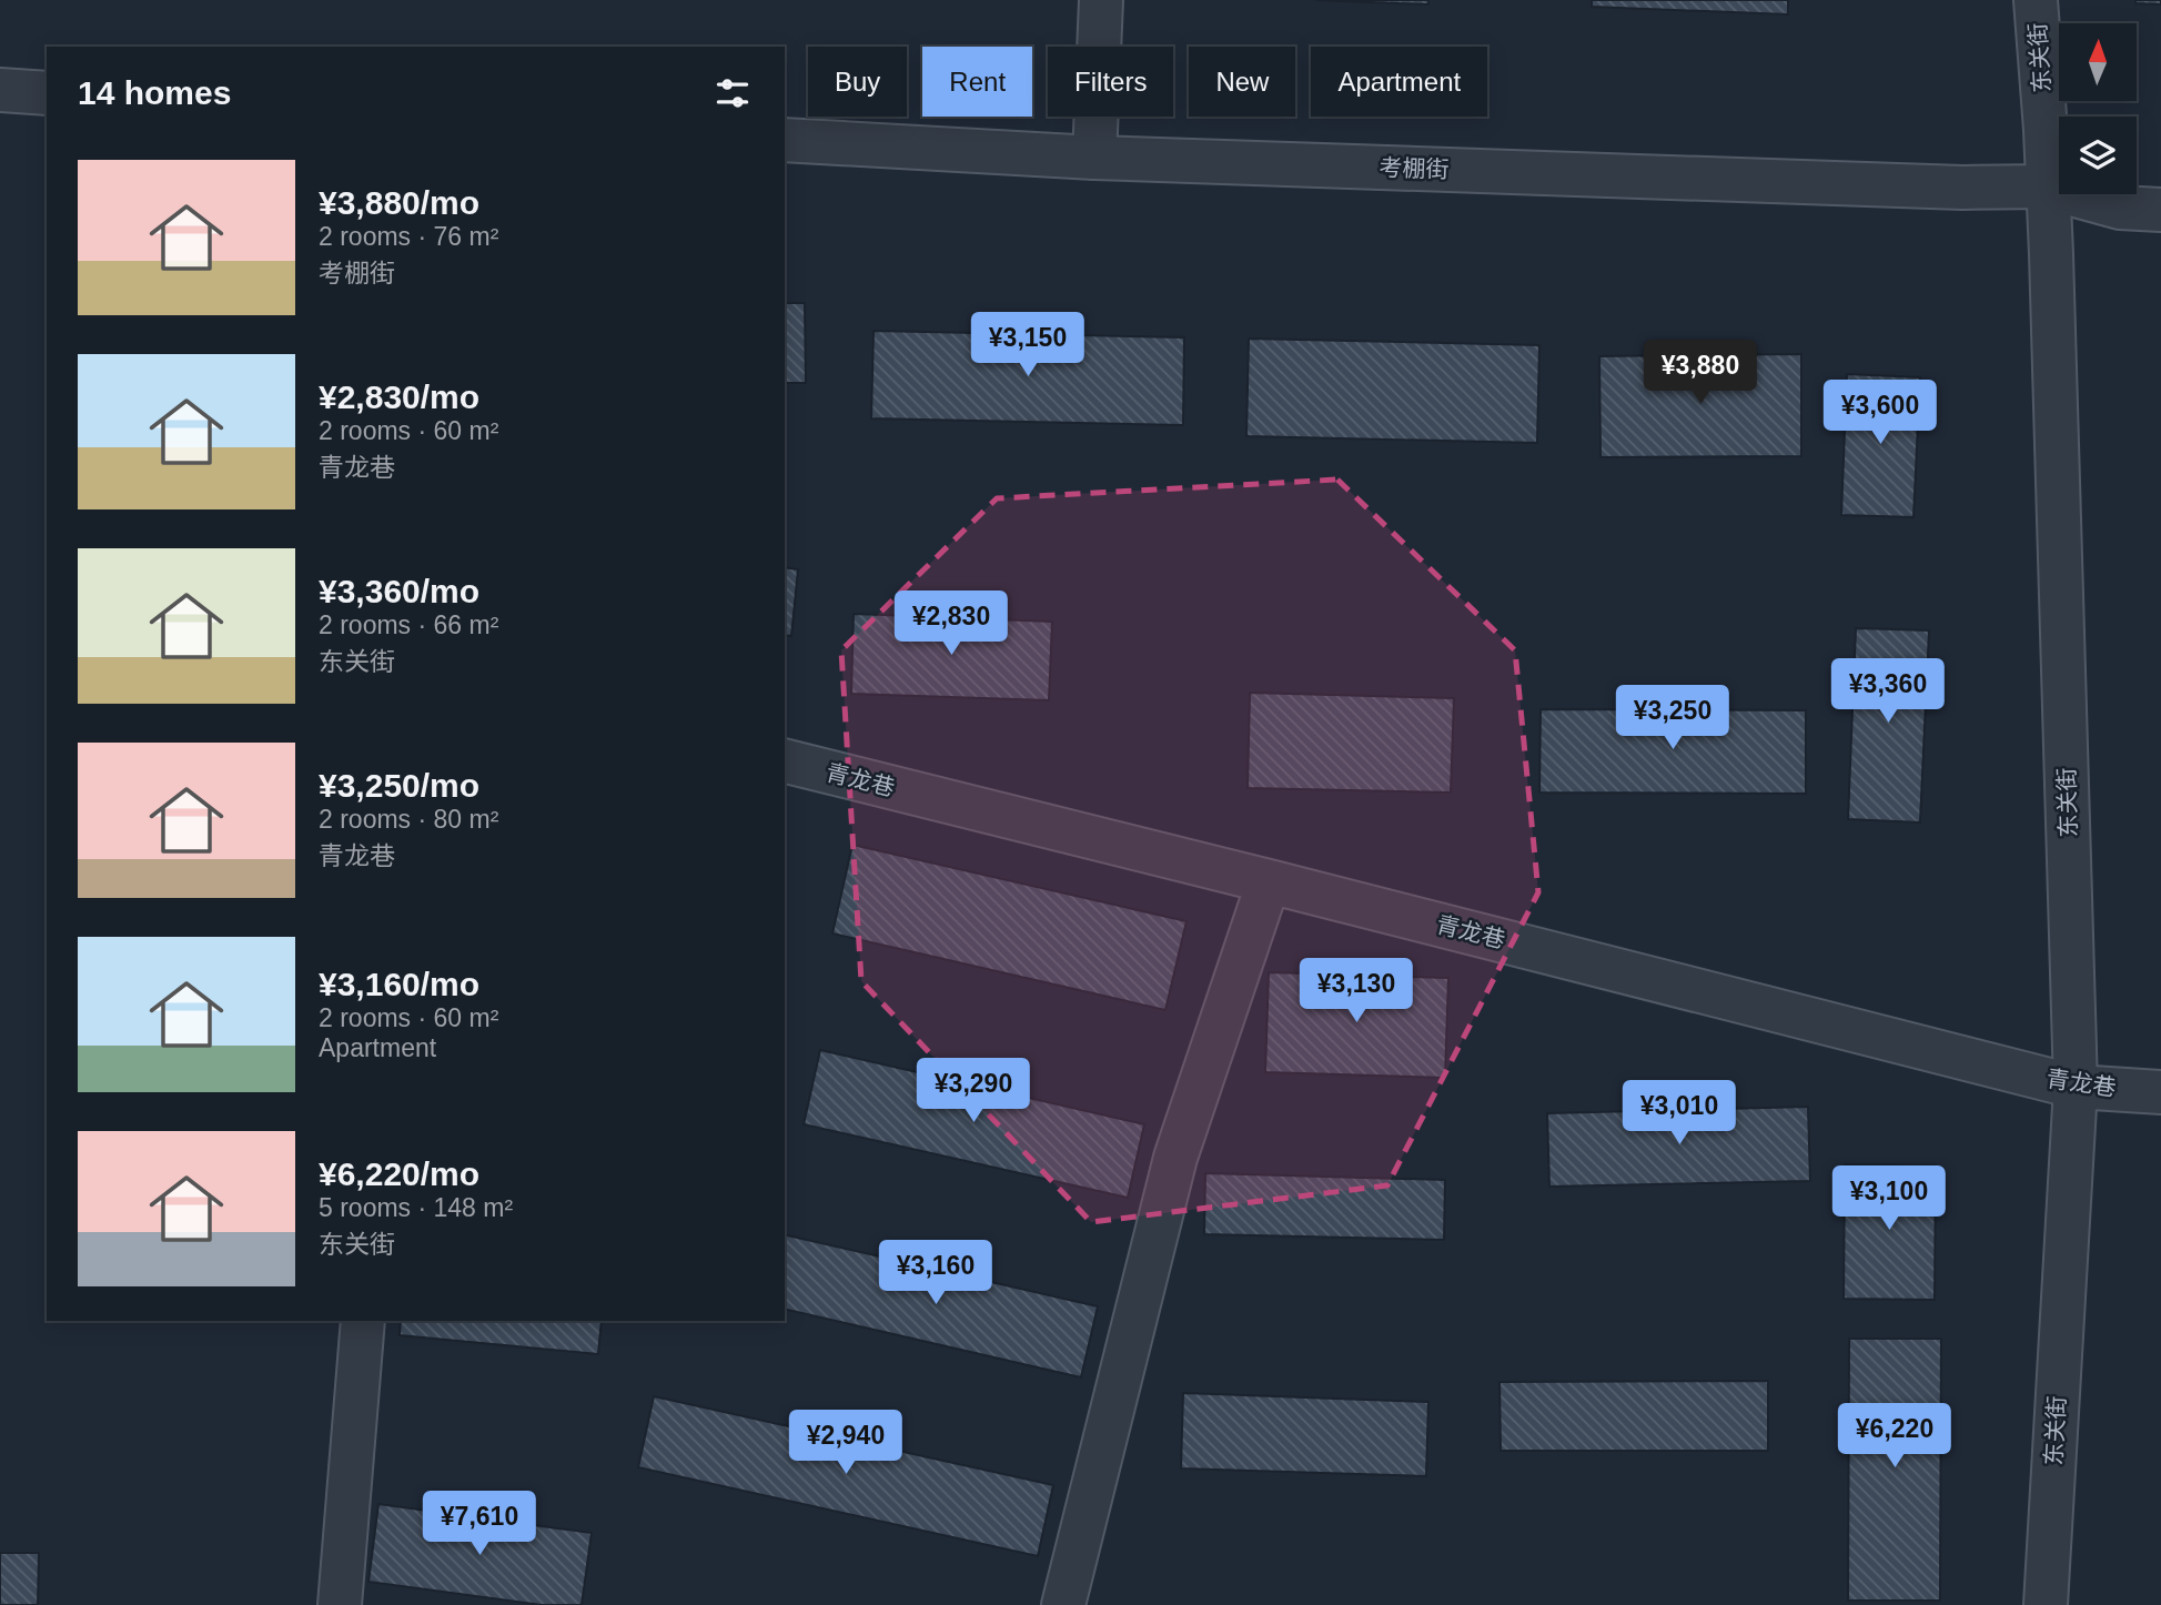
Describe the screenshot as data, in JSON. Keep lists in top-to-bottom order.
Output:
{
  "streets": {
    "street": ["东关街", "考棚街", "青龙巷"]
  },
  "crossings": [
    ["东关街", "考棚街"],
    ["东关街", "青龙巷"]
  ],
  "north": "top",
  "page": {
    "chip": [
      "Buy",
      "Rent",
      "Filters",
      "New",
      "Apartment"
    ],
    "heading": "14 homes",
    "list": [
      {
        "name": "¥3,880/mo",
        "note": "2 rooms · 76 m² · 考棚街"
      },
      {
        "name": "¥2,830/mo",
        "note": "2 rooms · 60 m² · 青龙巷"
      },
      {
        "name": "¥3,360/mo",
        "note": "2 rooms · 66 m² · 东关街"
      },
      {
        "name": "¥3,250/mo",
        "note": "2 rooms · 80 m² · 青龙巷"
      },
      {
        "name": "¥3,160/mo",
        "note": "2 rooms · 60 m² · Apartment"
      },
      {
        "name": "¥6,220/mo",
        "note": "5 rooms · 148 m² · 东关街"
      }
    ],
    "price": [
      "¥3,150",
      "¥3,880",
      "¥3,600",
      "¥2,830",
      "¥3,360",
      "¥3,250",
      "¥3,130",
      "¥3,290",
      "¥3,010",
      "¥3,100",
      "¥3,160",
      "¥6,220",
      "¥2,940",
      "¥7,610"
    ]
  }
}
